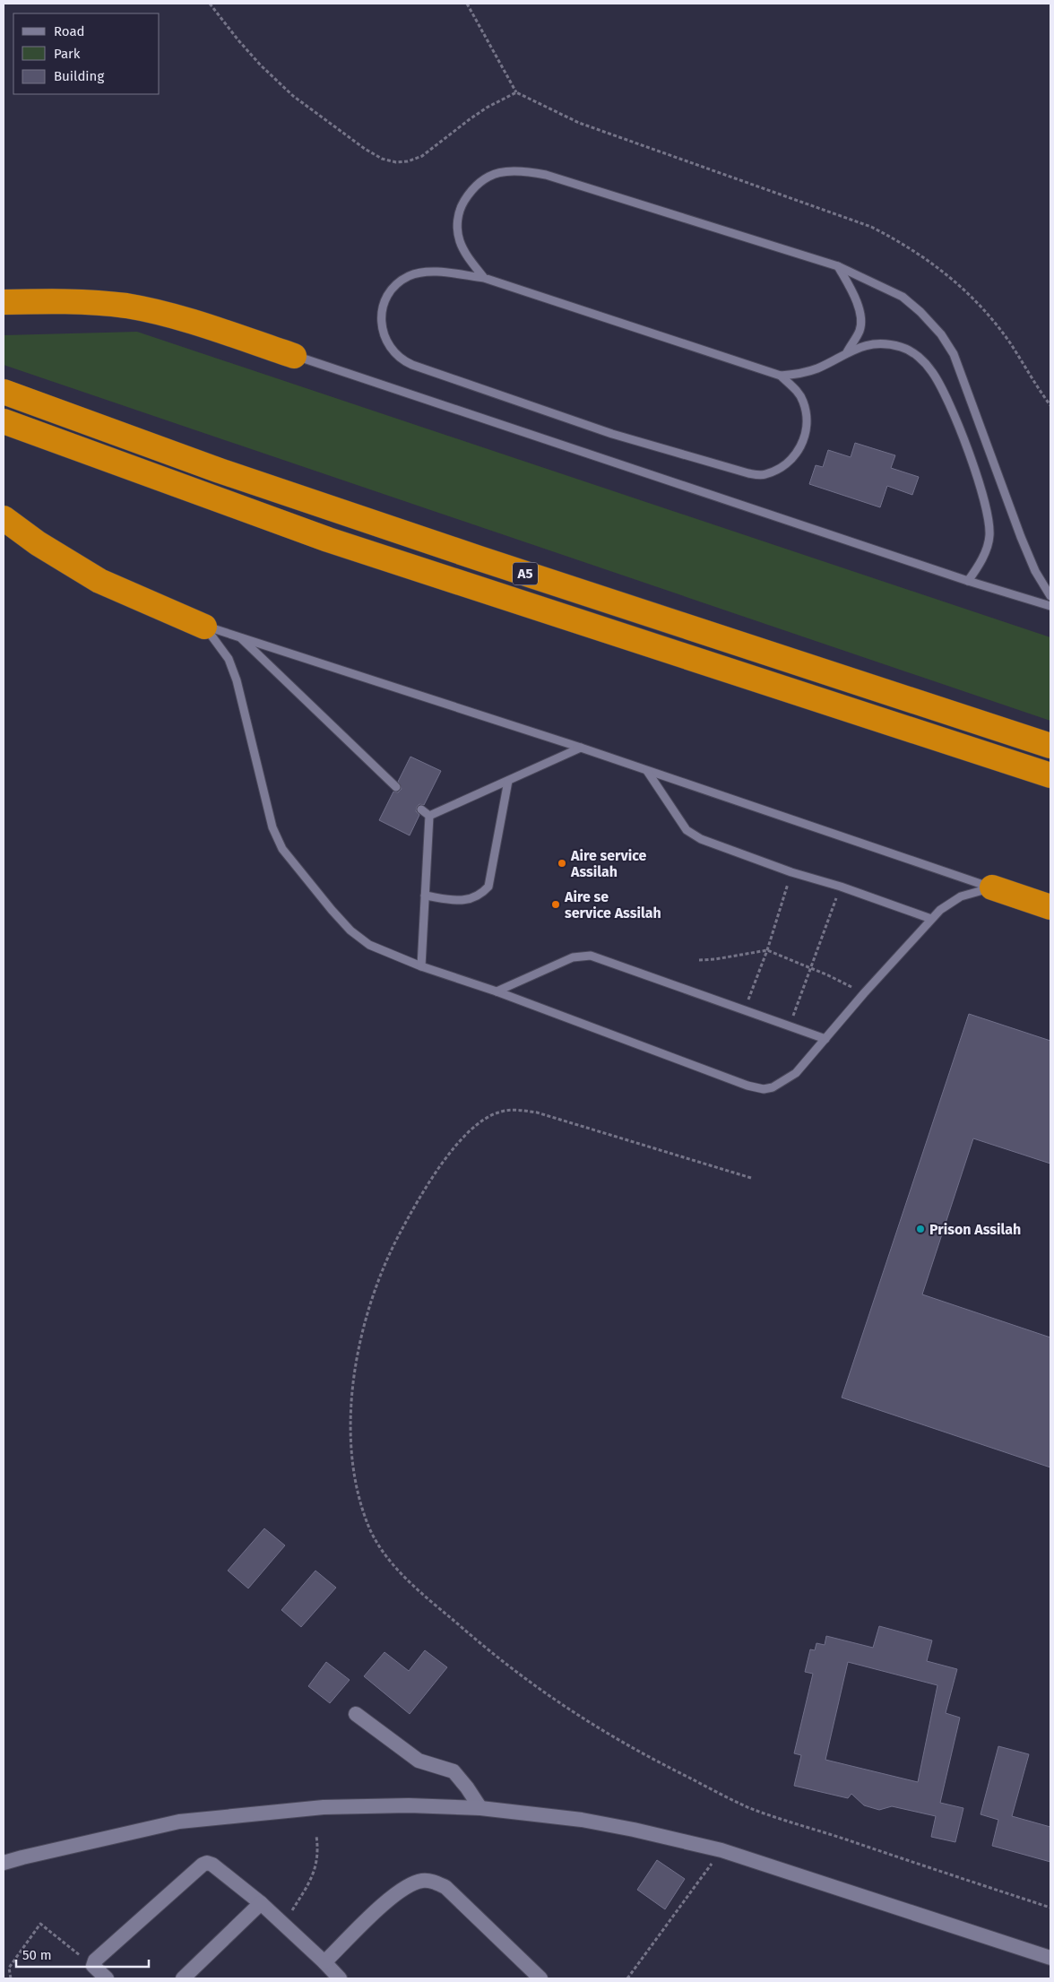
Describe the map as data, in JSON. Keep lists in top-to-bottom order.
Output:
{
  "streets": {
    "highway": ["A5"]
  },
  "places": ["Aire service Assilah", "Aire se service Assilah", "Prison Assilah"],
  "legend": ["Road", "Park", "Building"],
  "scale_bar": "50 m"
}
